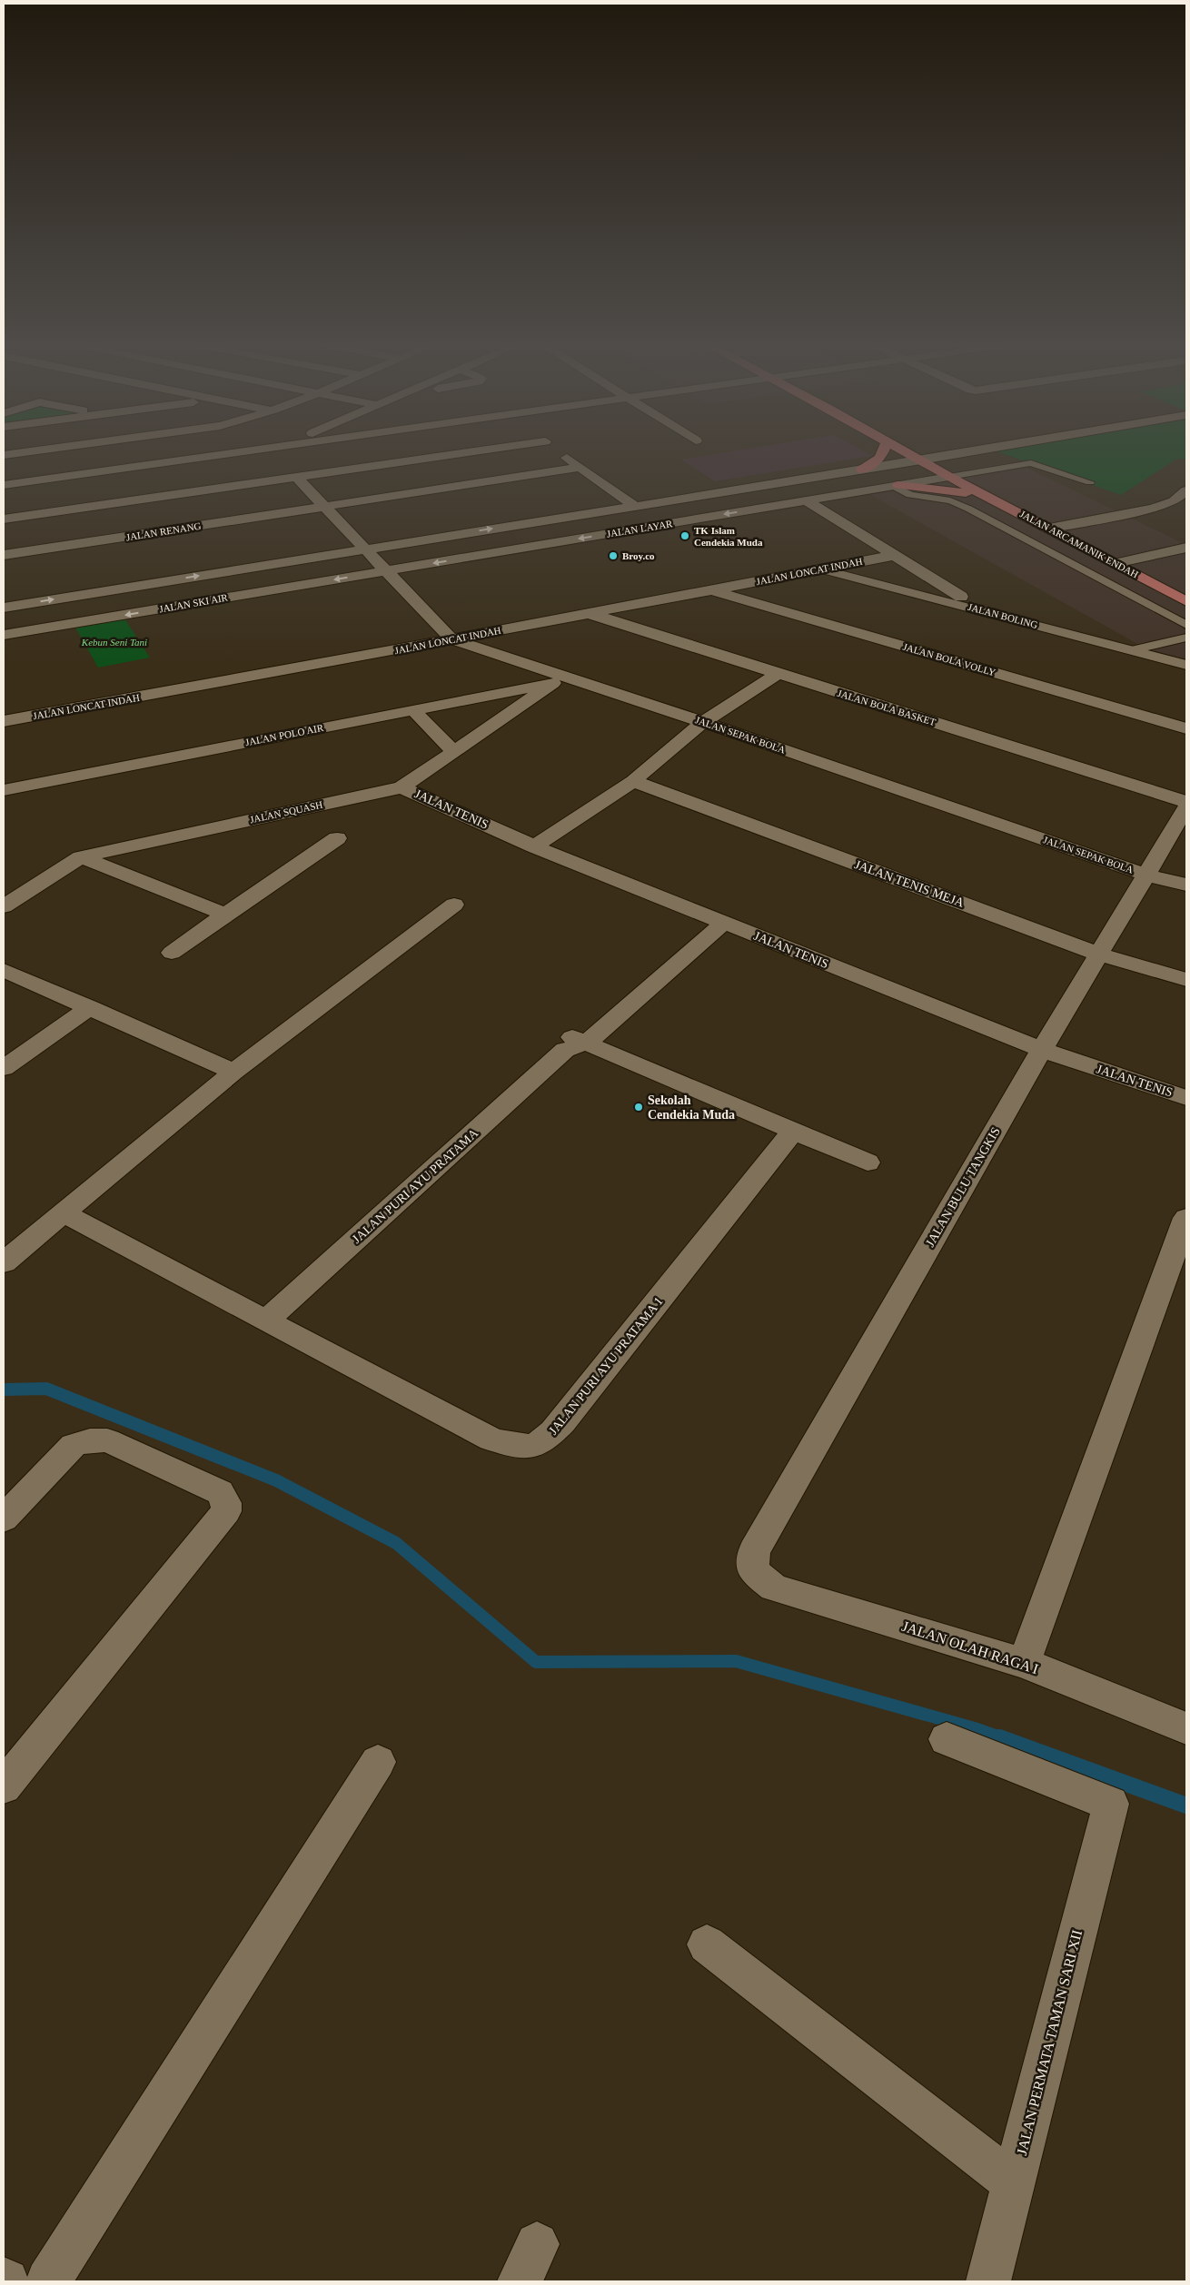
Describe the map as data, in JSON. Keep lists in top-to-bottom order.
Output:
{
  "streets": {
    "main road": ["JALAN ARCAMANIK ENDAH"],
    "street": [
      "JALAN LAYAR",
      "JALAN RENANG",
      "JALAN LONCAT INDAH",
      "JALAN SKI AIR",
      "JALAN BOLING",
      "JALAN BOLA VOLLY",
      "JALAN BOLA BASKET",
      "JALAN POLO AIR",
      "JALAN SEPAK BOLA",
      "JALAN TENIS",
      "JALAN SQUASH",
      "JALAN TENIS MEJA",
      "JALAN PURI AYU PRATAMA",
      "JALAN BULU TANGKIS",
      "JALAN PURI AYU PRATAMA 1",
      "JALAN OLAH RAGA I",
      "JALAN PERMATA TAMAN SARI XII"
    ]
  },
  "crossings": [
    ["JALAN LAYAR", "JALAN ARCAMANIK ENDAH"],
    ["JALAN LAYAR", "JALAN SKI AIR"],
    ["JALAN LAYAR", "JALAN SEPAK BOLA"],
    ["JALAN RENANG", "JALAN SEPAK BOLA"],
    ["JALAN LONCAT INDAH", "JALAN BOLING"],
    ["JALAN LONCAT INDAH", "JALAN BOLA VOLLY"],
    ["JALAN LONCAT INDAH", "JALAN BOLA BASKET"],
    ["JALAN LONCAT INDAH", "JALAN SEPAK BOLA"],
    ["JALAN SKI AIR", "JALAN SEPAK BOLA"],
    ["JALAN POLO AIR", "JALAN SEPAK BOLA"],
    ["JALAN POLO AIR", "JALAN SQUASH"],
    ["JALAN SEPAK BOLA", "JALAN SQUASH"],
    ["JALAN SEPAK BOLA", "JALAN BULU TANGKIS"],
    ["JALAN TENIS", "JALAN SQUASH"],
    ["JALAN TENIS", "JALAN PURI AYU PRATAMA"],
    ["JALAN TENIS", "JALAN BULU TANGKIS"],
    ["JALAN TENIS MEJA", "JALAN BULU TANGKIS"],
    ["JALAN PURI AYU PRATAMA", "JALAN PURI AYU PRATAMA 1"],
    ["JALAN BULU TANGKIS", "JALAN OLAH RAGA I"]
  ],
  "parks": ["Kebun Seni Tani"],
  "places": ["TK Islam Cendekia Muda", "Broy.co", "Sekolah Cendekia Muda"]
}
